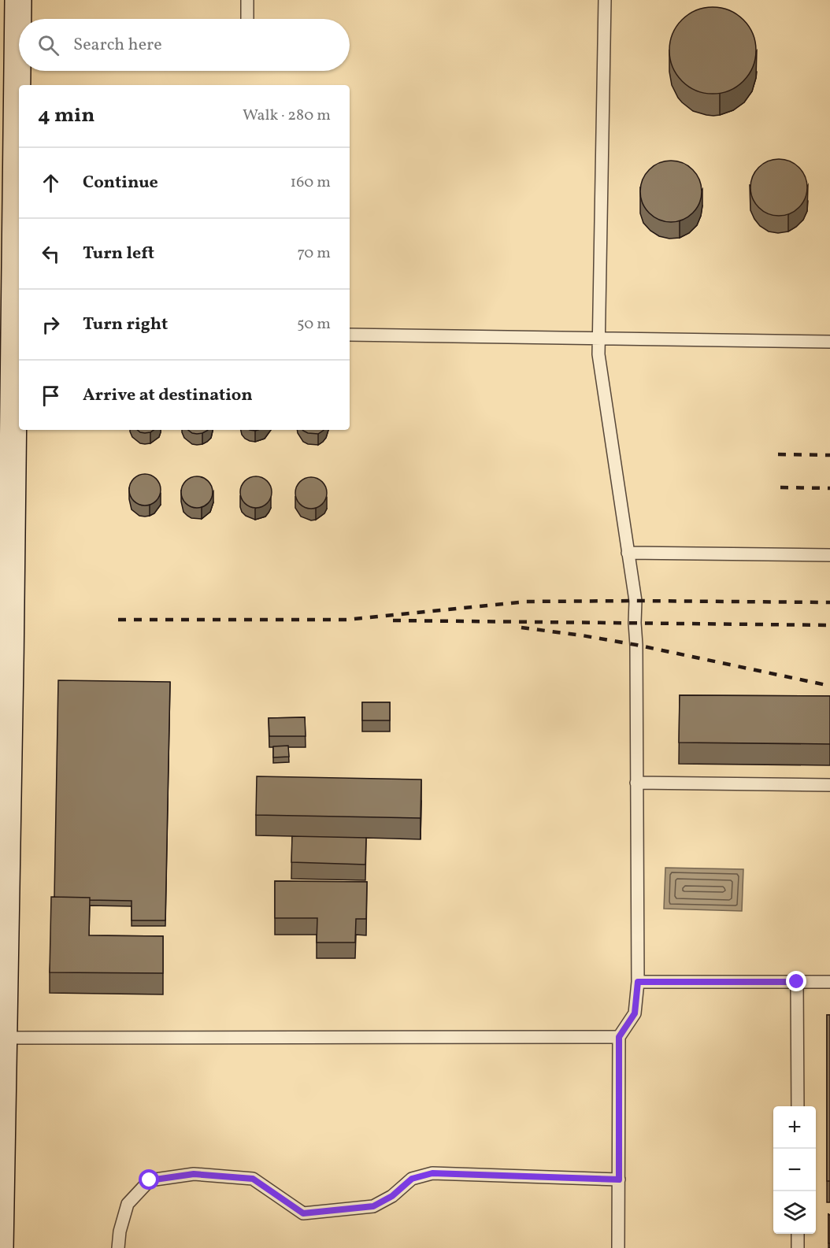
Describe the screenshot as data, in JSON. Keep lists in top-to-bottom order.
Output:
{
  "page": {
    "search": "Search here",
    "heading": ["4 min", "Walk · 280 m"],
    "list": [
      ["Continue", "160 m"],
      ["Turn left", "70 m"],
      ["Turn right", "50 m"],
      "Arrive at destination"
    ],
    "map_buttons": ["+", "−"]
  }
}
